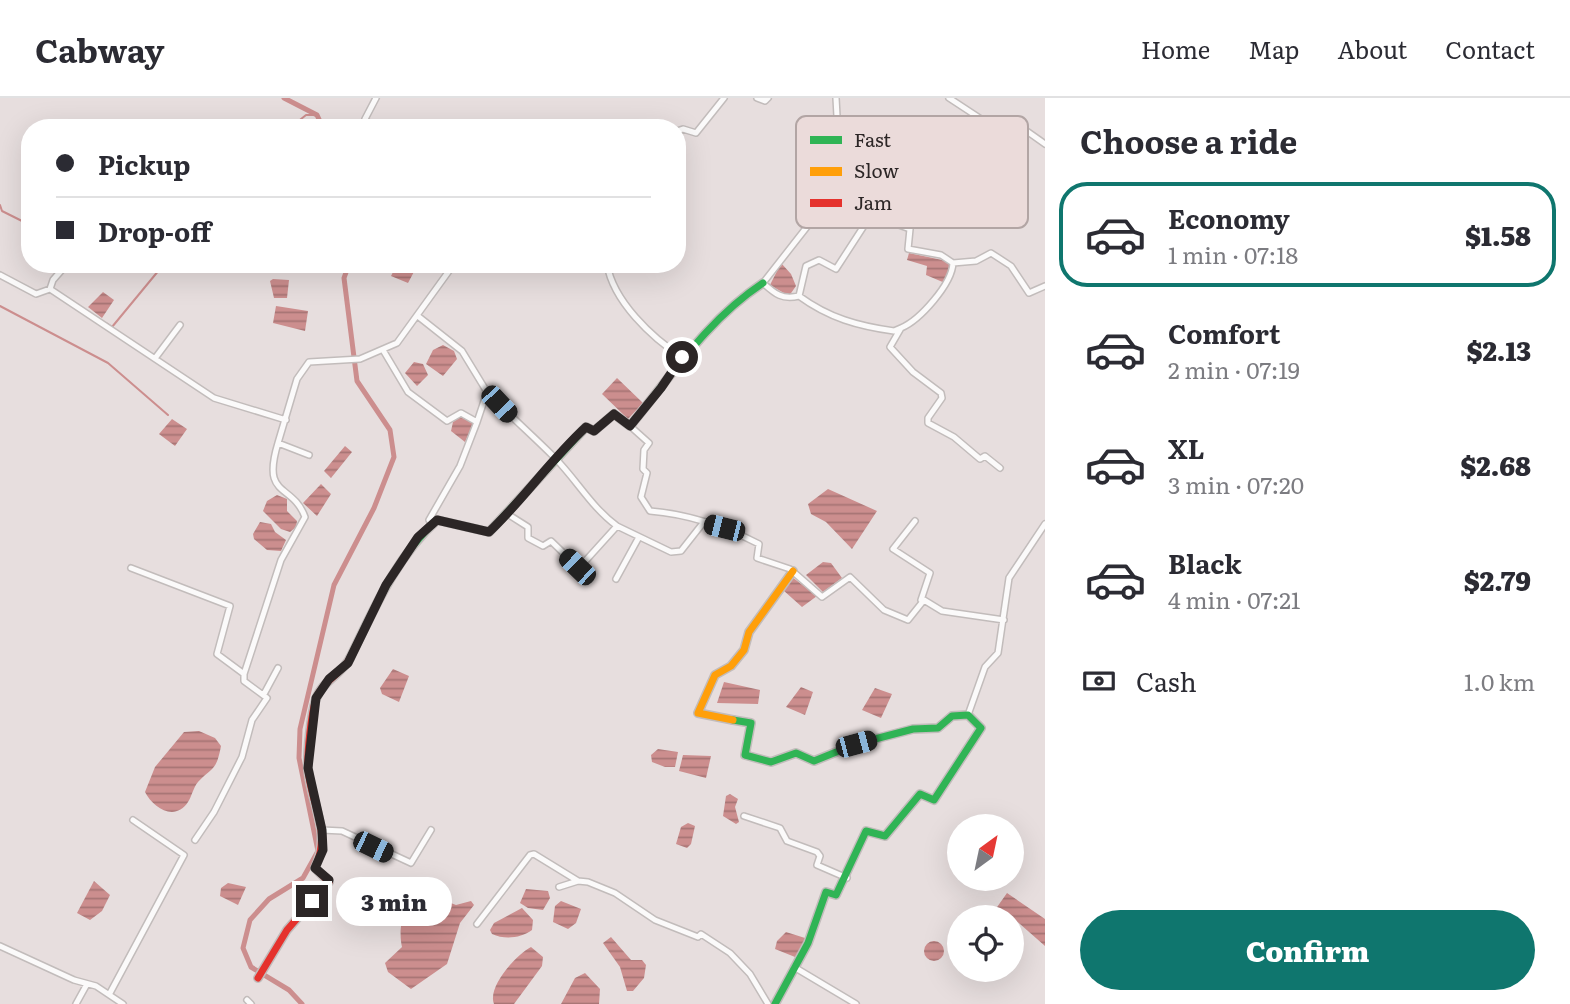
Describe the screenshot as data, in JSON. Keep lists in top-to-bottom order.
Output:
{
  "legend": ["Fast", "Slow", "Jam"],
  "north": "top right",
  "page": {
    "header": "Cabway",
    "nav": [
      "Home",
      "Map",
      "About",
      "Contact"
    ],
    "heading": "Choose a ride",
    "banner": ["Pickup", "Drop-off"],
    "list": [
      {
        "name": "Economy",
        "note": "1 min · 07:18",
        "value": "$1.58"
      },
      {
        "name": "Comfort",
        "note": "2 min · 07:19",
        "value": "$2.13"
      },
      {
        "name": "XL",
        "note": "3 min · 07:20",
        "value": "$2.68"
      },
      {
        "name": "Black",
        "note": "4 min · 07:21",
        "value": "$2.79"
      }
    ],
    "pay": ["Cash", "1.0 km"],
    "bubble": "3 min",
    "buttons": "Confirm"
  }
}
